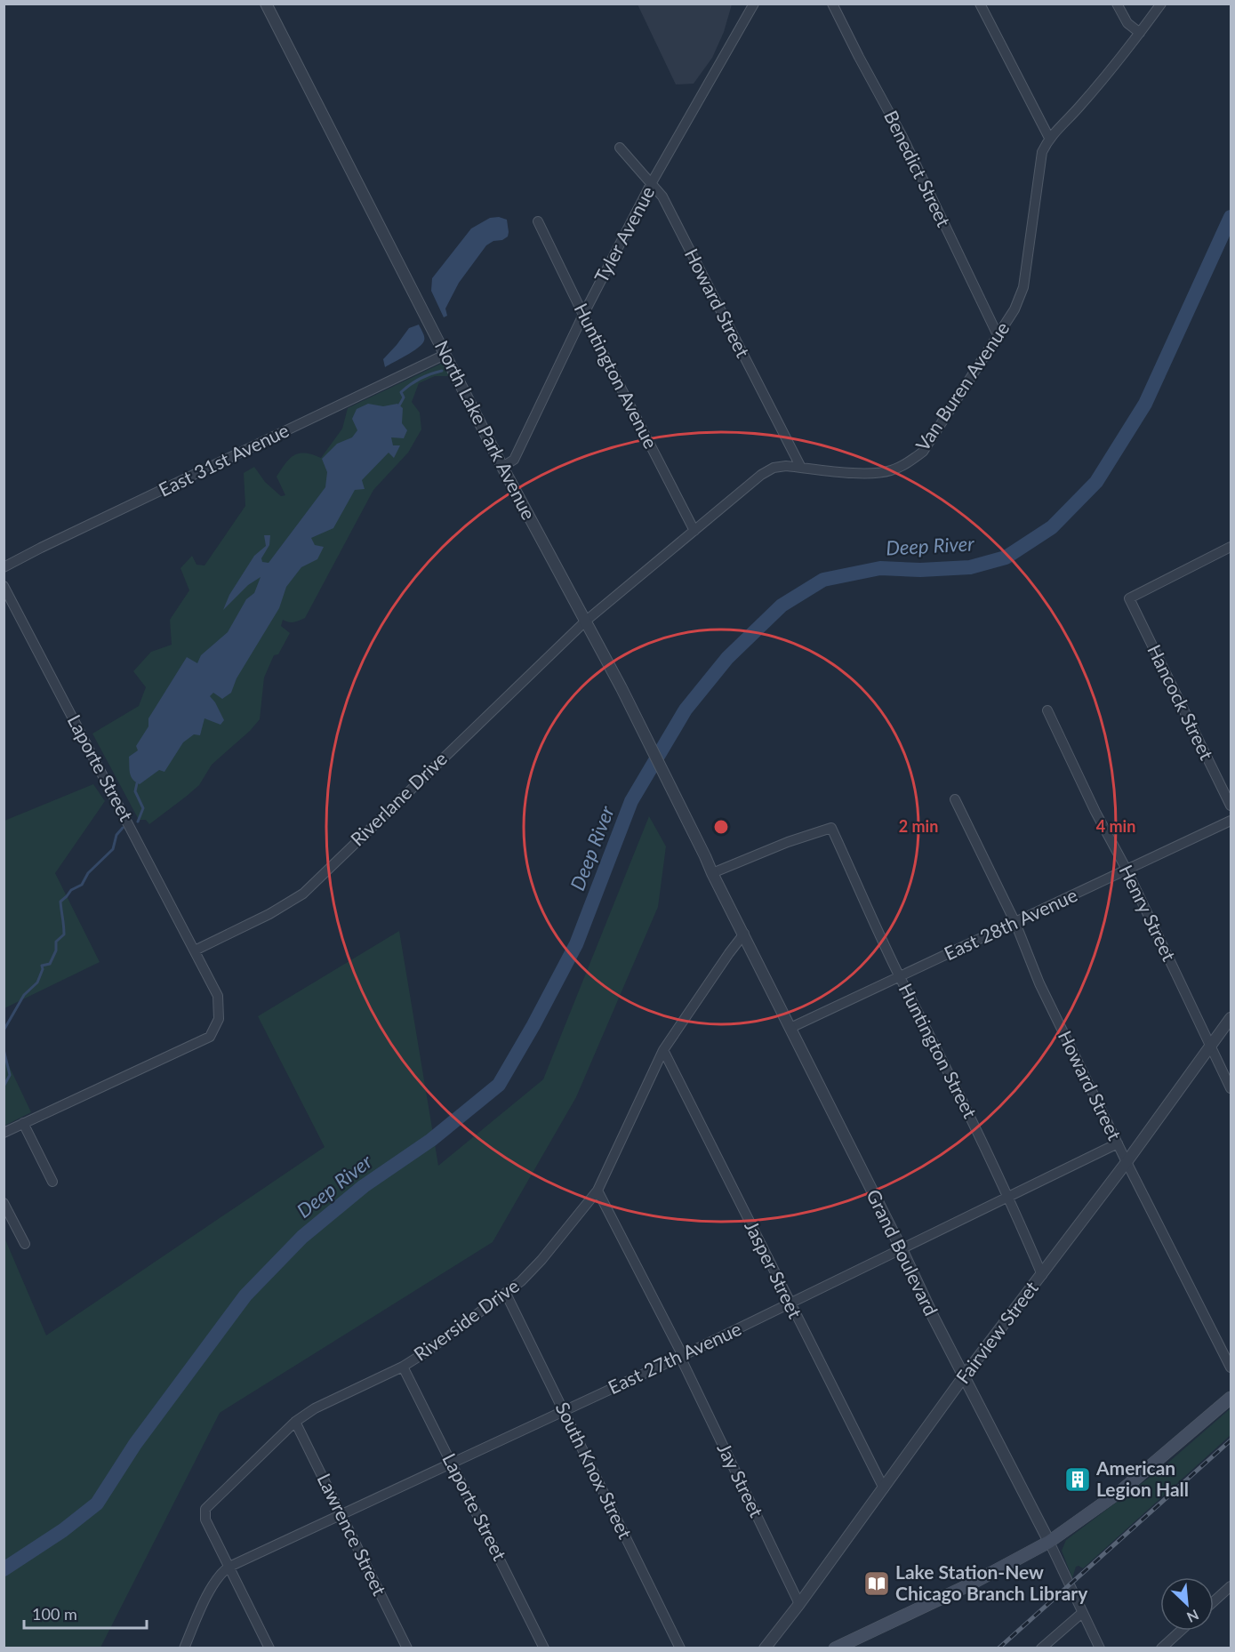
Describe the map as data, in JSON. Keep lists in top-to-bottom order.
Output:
{
  "streets": {
    "street": [
      "Benedict Street",
      "Tyler Avenue",
      "Howard Street",
      "Huntington Avenue",
      "Van Buren Avenue",
      "North Lake Park Avenue",
      "East 31st Avenue",
      "Hancock Street",
      "Laporte Street",
      "Riverlane Drive",
      "Henry Street",
      "East 28th Avenue",
      "Huntington Street",
      "Grand Boulevard",
      "Jasper Street",
      "Riverside Drive",
      "Fairview Street",
      "East 27th Avenue",
      "South Knox Street",
      "Jay Street",
      "Lawrence Street"
    ]
  },
  "crossings": [
    ["Benedict Street", "Van Buren Avenue"],
    ["Tyler Avenue", "Howard Street"],
    ["Tyler Avenue", "Huntington Avenue"],
    ["Tyler Avenue", "North Lake Park Avenue"],
    ["Howard Street", "Van Buren Avenue"],
    ["Howard Street", "East 28th Avenue"],
    ["Howard Street", "Fairview Street"],
    ["Howard Street", "East 27th Avenue"],
    ["Huntington Avenue", "Van Buren Avenue"],
    ["Van Buren Avenue", "North Lake Park Avenue"],
    ["Van Buren Avenue", "Riverlane Drive"],
    ["North Lake Park Avenue", "East 31st Avenue"],
    ["North Lake Park Avenue", "Riverlane Drive"],
    ["North Lake Park Avenue", "Grand Boulevard"],
    ["Laporte Street", "Riverlane Drive"],
    ["Laporte Street", "Riverside Drive"],
    ["Laporte Street", "East 27th Avenue"],
    ["Henry Street", "East 28th Avenue"],
    ["Henry Street", "Fairview Street"],
    ["East 28th Avenue", "Huntington Street"],
    ["East 28th Avenue", "Grand Boulevard"],
    ["Huntington Street", "Grand Boulevard"],
    ["Huntington Street", "Fairview Street"],
    ["Huntington Street", "East 27th Avenue"],
    ["Grand Boulevard", "Riverside Drive"],
    ["Grand Boulevard", "Fairview Street"],
    ["Grand Boulevard", "East 27th Avenue"],
    ["Jasper Street", "Riverside Drive"],
    ["Jasper Street", "Fairview Street"],
    ["Jasper Street", "East 27th Avenue"],
    ["Riverside Drive", "East 27th Avenue"],
    ["Riverside Drive", "South Knox Street"],
    ["Riverside Drive", "Jay Street"],
    ["Riverside Drive", "Lawrence Street"],
    ["Fairview Street", "Jay Street"],
    ["East 27th Avenue", "South Knox Street"],
    ["East 27th Avenue", "Jay Street"],
    ["East 27th Avenue", "Lawrence Street"]
  ],
  "water": ["Deep River"],
  "places": {
    "building": ["American Legion Hall"],
    "library": ["Lake Station-New Chicago Branch Library"]
  },
  "scale_bar": "100 m",
  "north": "bottom right",
  "rings": ["2 min", "4 min"]
}
